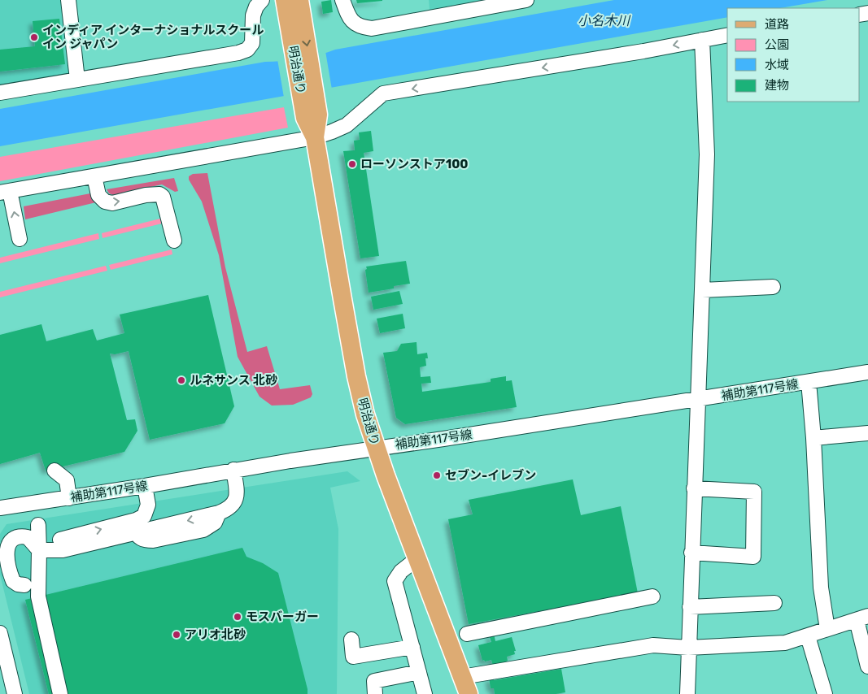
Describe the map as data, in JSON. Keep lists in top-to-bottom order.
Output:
{
  "streets": {
    "main road": ["明治通り"],
    "street": ["補助第117号線"]
  },
  "crossings": [
    ["明治通り", "補助第117号線"]
  ],
  "water": ["小名木川"],
  "places": [
    "インディア インターナショナルスクール イン ジャパン",
    "ローソンストア100",
    "ルネサンス 北砂",
    "セブン-イレブン",
    "モスバーガー",
    "アリオ北砂"
  ],
  "legend": [
    "道路",
    "公園",
    "水域",
    "建物"
  ]
}
